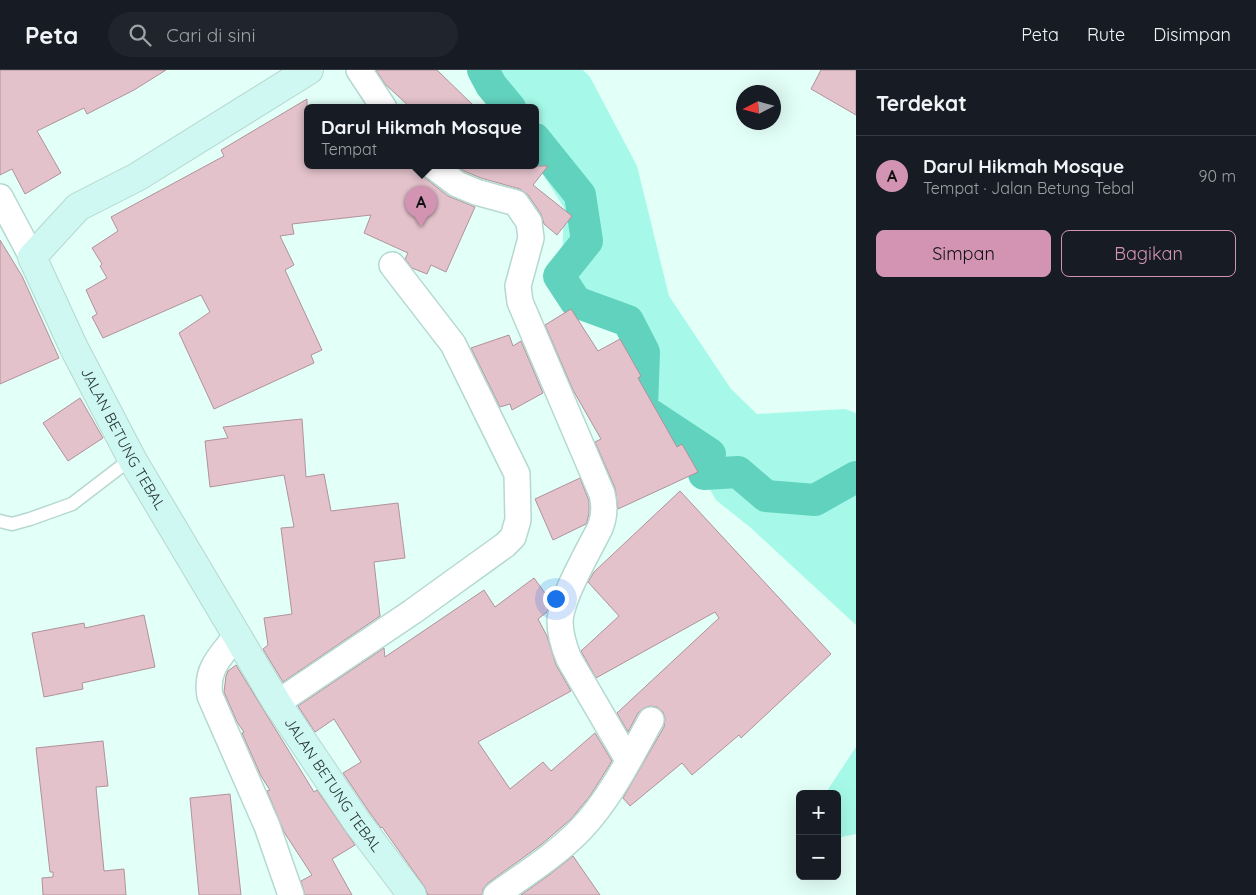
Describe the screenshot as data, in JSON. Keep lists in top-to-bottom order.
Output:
{
  "streets": {
    "street": ["JALAN BETUNG TEBAL"]
  },
  "north": "left",
  "page": {
    "header": "Peta",
    "search": "Cari di sini",
    "nav": ["Peta", "Rute", "Disimpan"],
    "heading": "Terdekat",
    "popup": ["Darul Hikmah Mosque", "Tempat"],
    "list": [
      {
        "mark": "A",
        "name": "Darul Hikmah Mosque",
        "note": "Tempat · Jalan Betung Tebal",
        "value": "90 m"
      }
    ],
    "pins": "A",
    "buttons": ["Simpan", "Bagikan"],
    "map_buttons": ["+", "−"]
  }
}
